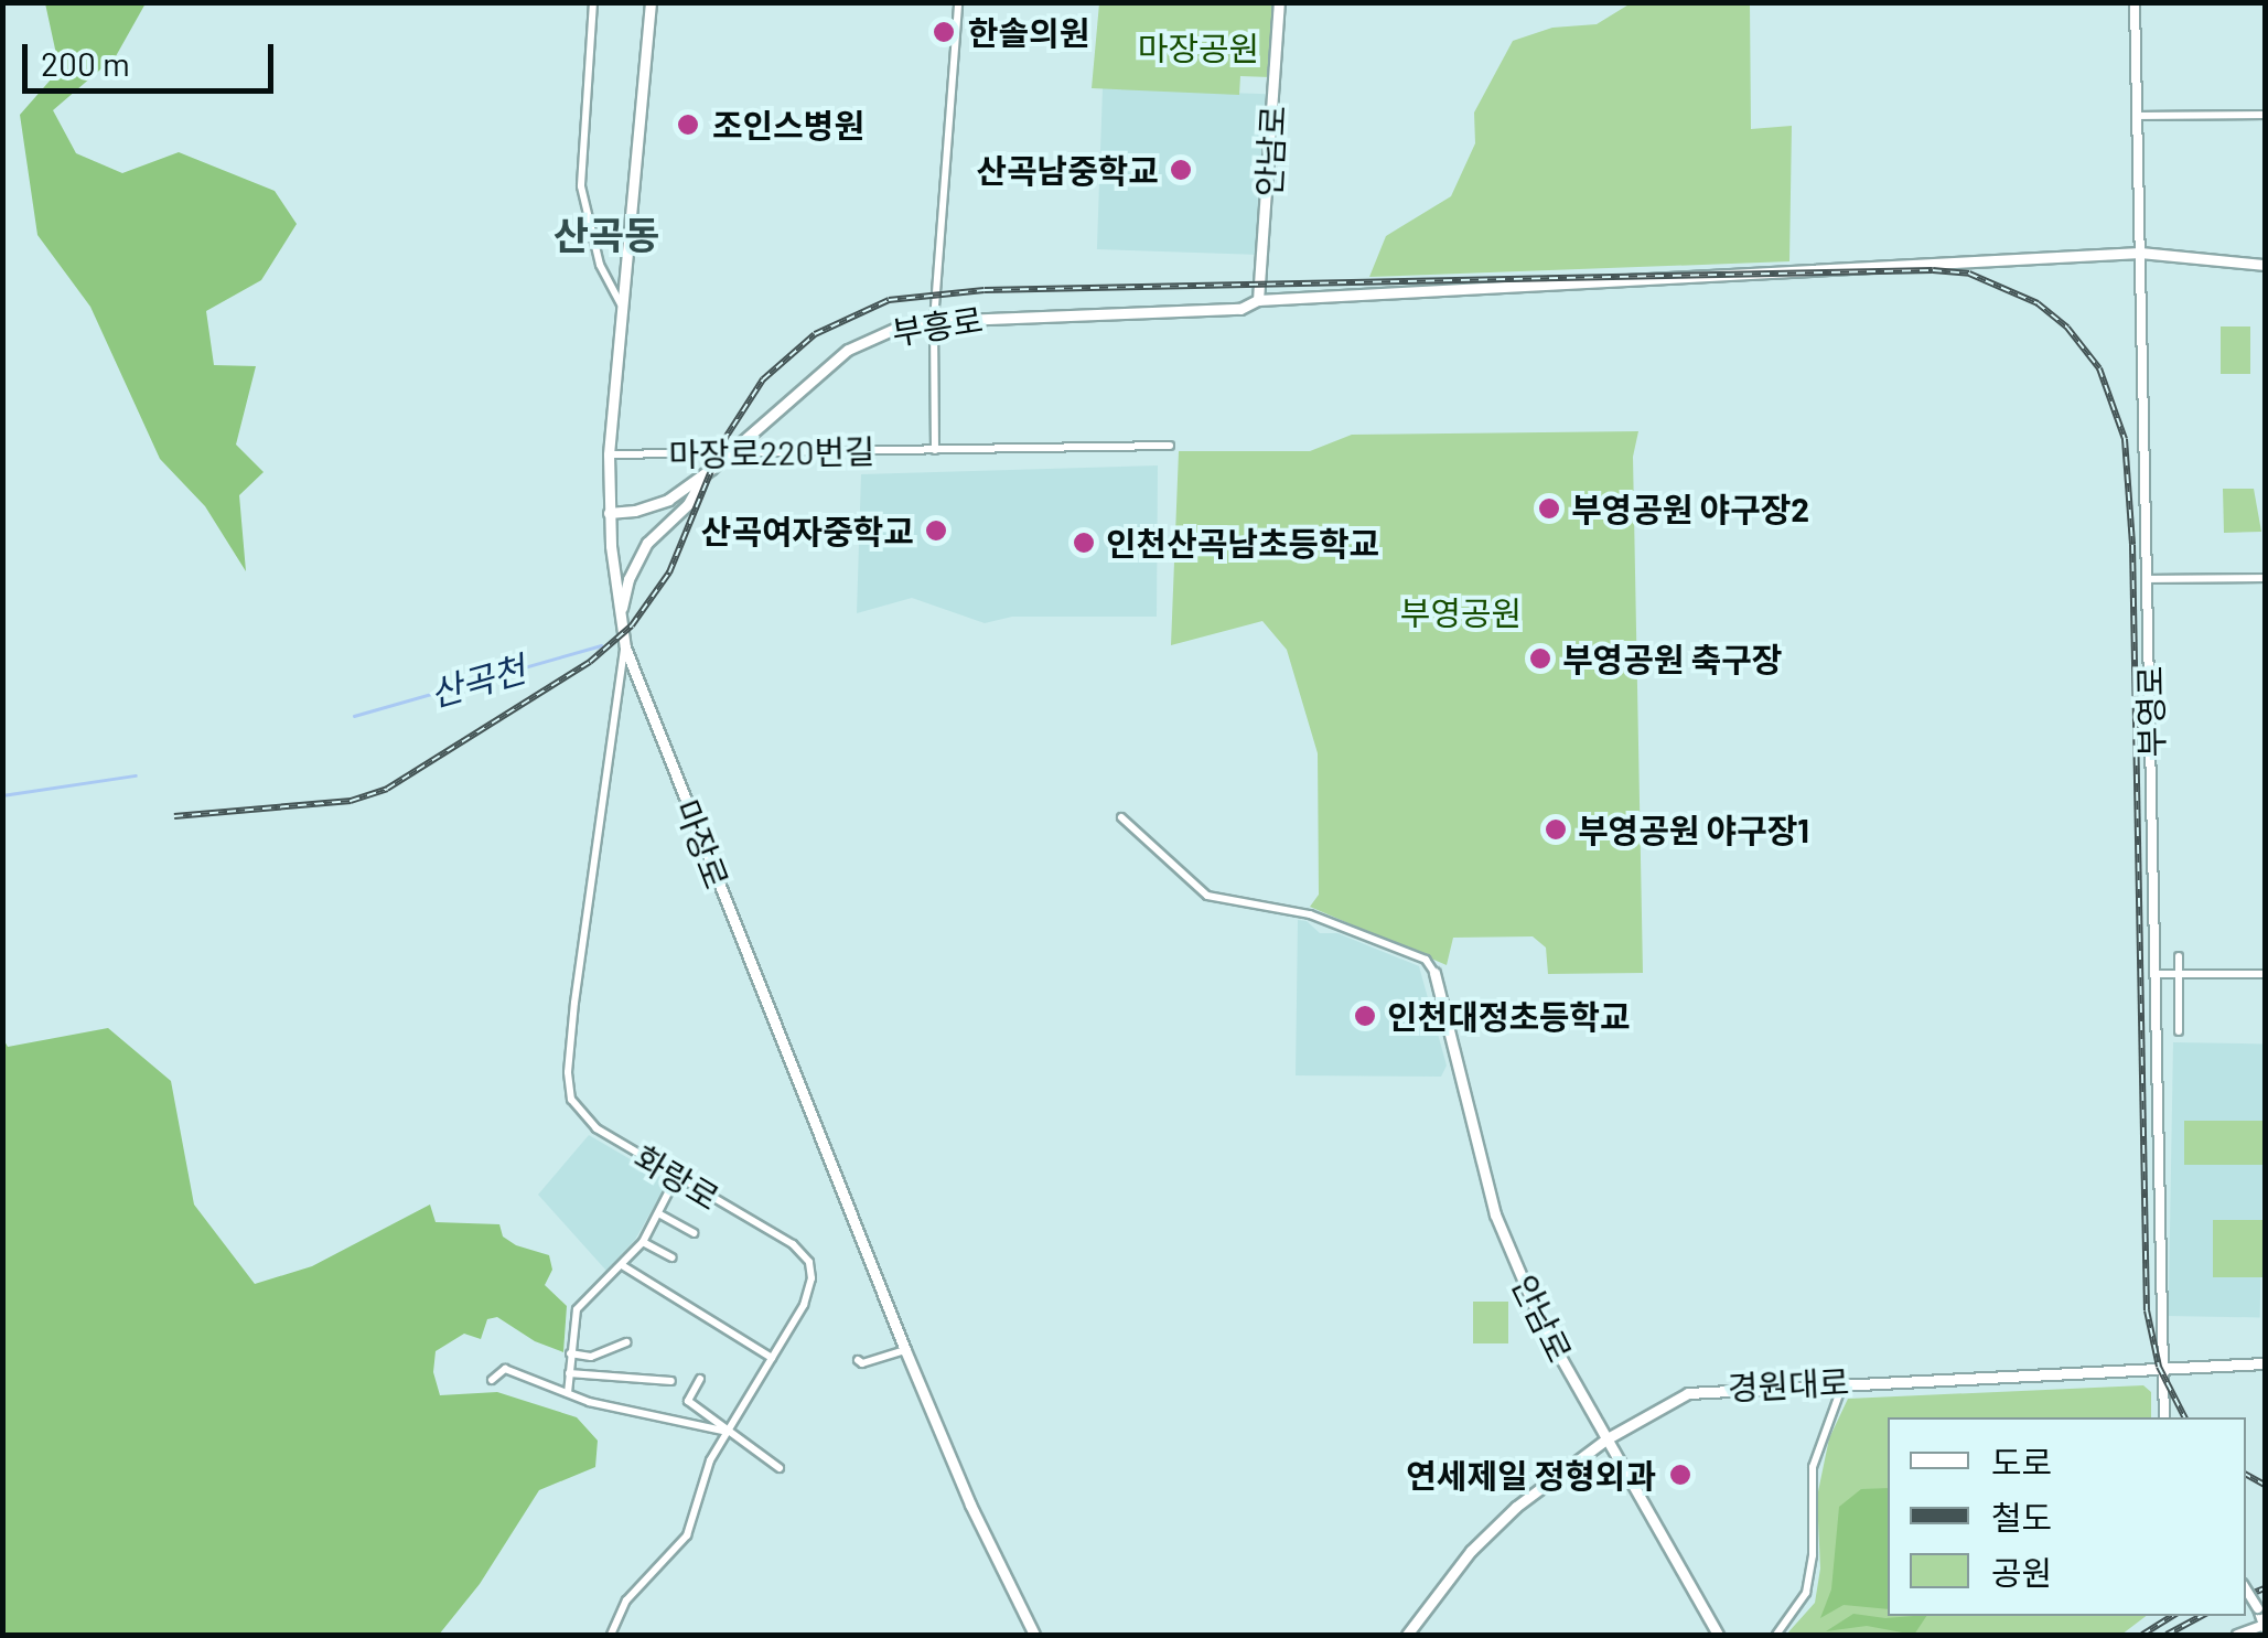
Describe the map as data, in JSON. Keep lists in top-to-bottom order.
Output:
{
  "streets": {
    "main road": [
      "안남로",
      "부흥로",
      "마장로",
      "경원대로"
    ],
    "street": ["마장로220번길", "부영로", "화랑로"]
  },
  "crossings": [
    ["안남로", "부흥로"],
    ["안남로", "경원대로"],
    ["부흥로", "마장로220번길"],
    ["부흥로", "부영로"],
    ["부흥로", "마장로"],
    ["마장로220번길", "마장로"],
    ["부영로", "경원대로"],
    ["마장로", "화랑로"]
  ],
  "districts": ["산곡동"],
  "water": ["산곡천"],
  "parks": ["마장공원", "부영공원"],
  "places": [
    "한솔의원",
    "조인스병원",
    "산곡남중학교",
    "부영공원 야구장2",
    "산곡여자중학교",
    "인천산곡남초등학교",
    "부영공원 축구장",
    "부영공원 야구장1",
    "인천대정초등학교",
    "연세제일 정형외과"
  ],
  "legend": ["도로", "철도", "공원"],
  "scale_bar": "200 m"
}
